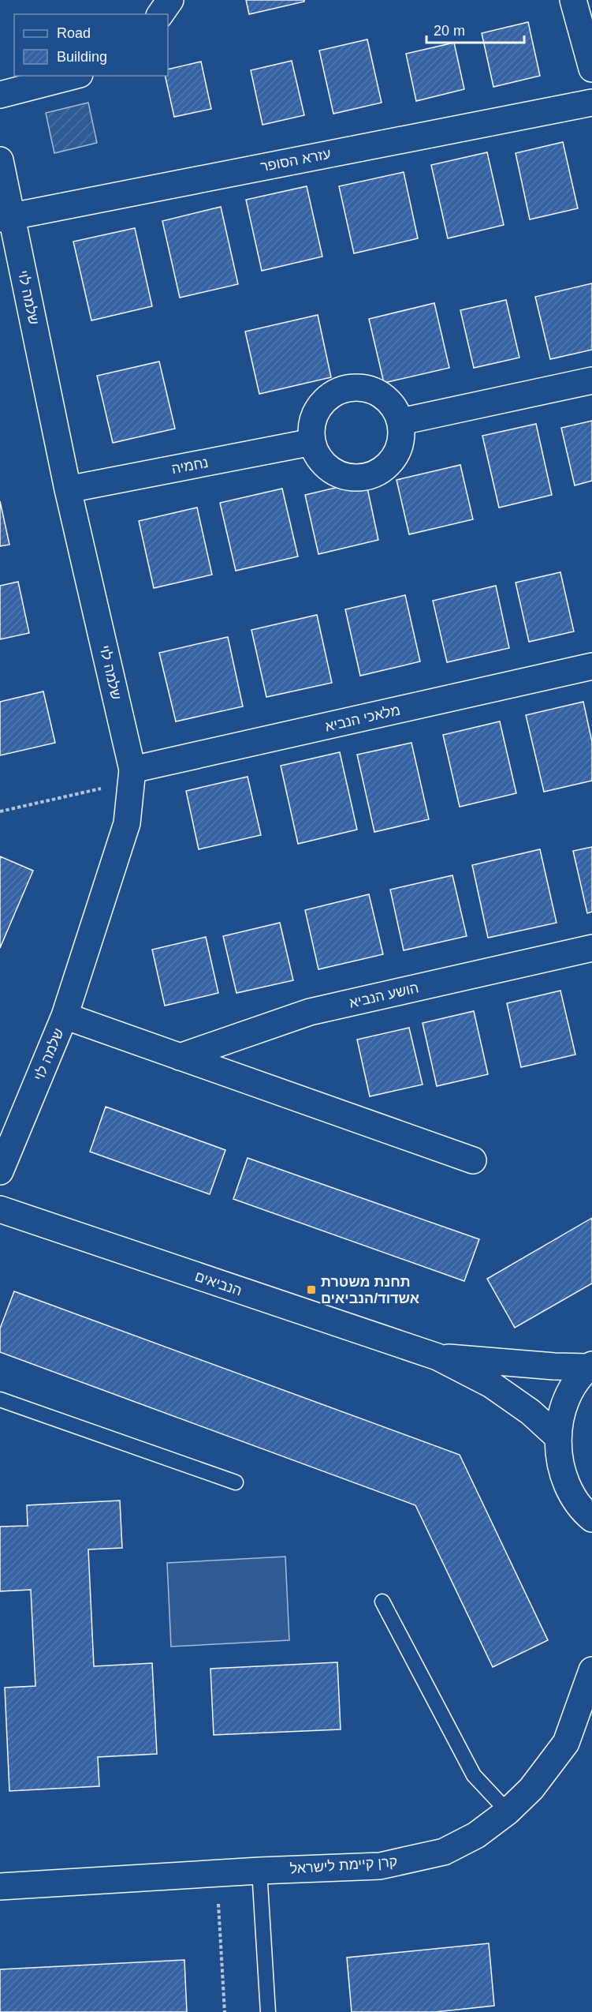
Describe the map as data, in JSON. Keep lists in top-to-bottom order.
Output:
{
  "streets": {
    "street": [
      "עזרא הסופר",
      "שלמה לוי",
      "נחמיה",
      "מלאכי הנביא",
      "הושע הנביא",
      "הנביאים",
      "קרן קיימת לישראל"
    ]
  },
  "crossings": [
    ["עזרא הסופר", "שלמה לוי"],
    ["שלמה לוי", "נחמיה"],
    ["שלמה לוי", "מלאכי הנביא"]
  ],
  "places": {
    "transit": ["תחנת משטרת אשדוד/הנביאים"]
  },
  "legend": ["Road", "Building"],
  "scale_bar": "20 m"
}
